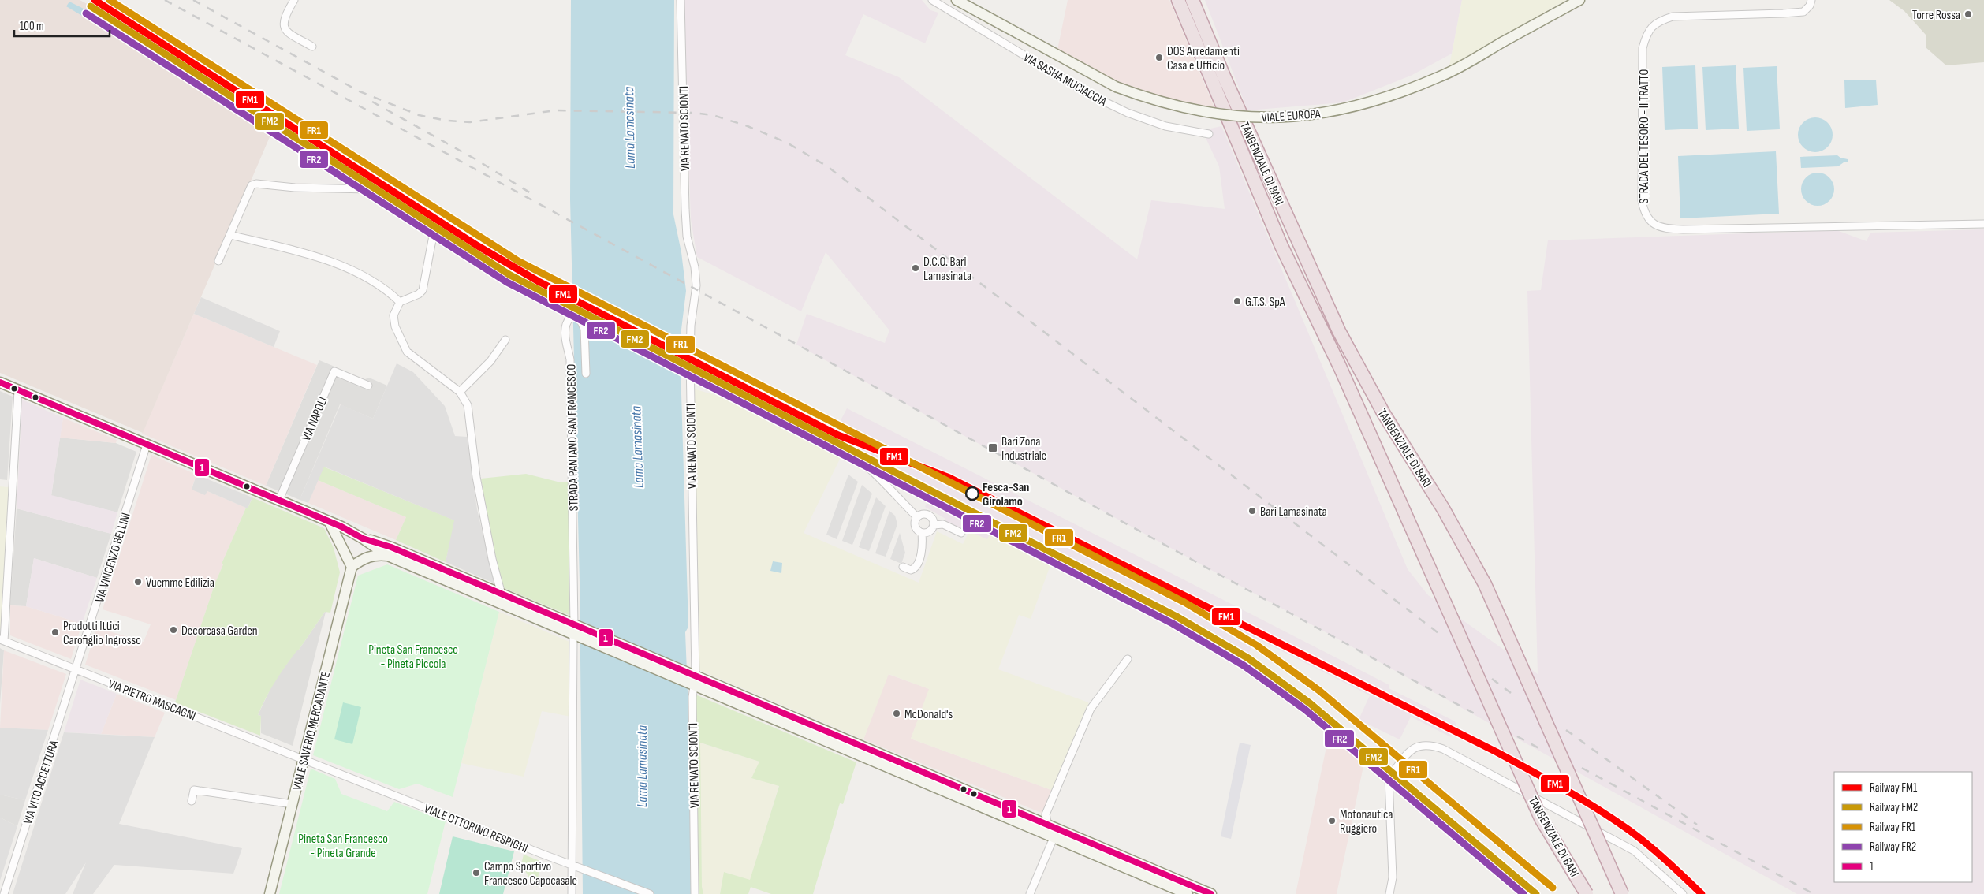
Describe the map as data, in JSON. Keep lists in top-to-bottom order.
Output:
{
  "streets": {
    "highway": ["TANGENZIALE DI BARI"],
    "main road": ["VIALE EUROPA", "VIALE SAVERIO MERCADANTE"],
    "street": [
      "VIA SASHA MUCIACCIA",
      "VIA RENATO SCIONTI",
      "STRADA DEL TESORO - II TRATTO",
      "VIA NAPOLI",
      "STRADA PANTANO SAN FRANCESCO",
      "VIA VINCENZO BELLINI",
      "VIA PIETRO MASCAGNI",
      "VIA VITO ACCETTURA",
      "VIALE OTTORINO RESPIGHI"
    ]
  },
  "crossings": [
    ["VIA VINCENZO BELLINI", "VIA PIETRO MASCAGNI"],
    ["VIA VINCENZO BELLINI", "VIA VITO ACCETTURA"],
    ["VIA PIETRO MASCAGNI", "VIALE SAVERIO MERCADANTE"],
    ["VIA PIETRO MASCAGNI", "VIA VITO ACCETTURA"],
    ["VIA PIETRO MASCAGNI", "VIALE OTTORINO RESPIGHI"],
    ["VIALE SAVERIO MERCADANTE", "VIALE OTTORINO RESPIGHI"]
  ],
  "water": ["Lama Lamasinata"],
  "parks": ["Pineta San Francesco - Pineta Piccola", "Pineta San Francesco - Pineta Grande"],
  "places": {
    "other": [
      "Torre Rossa",
      "DOS Arredamenti Casa e Ufficio",
      "D.C.O. Bari Lamasinata",
      "G.T.S. SpA",
      "Fesca-San Girolamo",
      "Bari Lamasinata",
      "Vuemme Edilizia",
      "Decorcasa Garden",
      "Prodotti Ittici Carofiglio Ingrosso",
      "McDonald's",
      "Motonautica Ruggiero",
      "Campo Sportivo Francesco Capocasale"
    ],
    "transit": ["Bari Zona Industriale"]
  },
  "lines": [
    "rail line FM1",
    "rail line FR1",
    "rail line FM2",
    "rail line FR2",
    "transit line 1"
  ],
  "legend": [
    "Railway FM1",
    "Railway FM2",
    "Railway FR1",
    "Railway FR2",
    "1"
  ],
  "scale_bar": "100 m"
}
